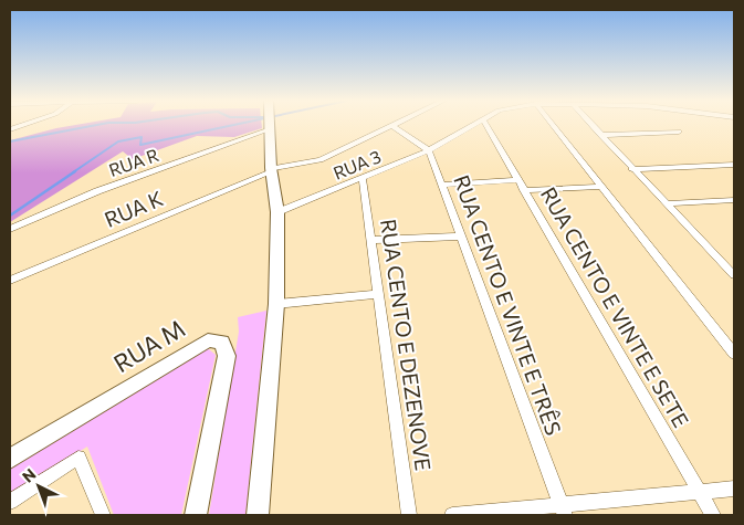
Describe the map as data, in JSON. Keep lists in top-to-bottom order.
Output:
{
  "streets": {
    "street": [
      "RUA R",
      "RUA 3",
      "RUA K",
      "RUA CENTO E VINTE E TRÊS",
      "RUA CENTO E VINTE E SETE",
      "RUA CENTO E DEZENOVE",
      "RUA M"
    ]
  },
  "crossings": [
    ["RUA 3", "RUA CENTO E VINTE E TRÊS"],
    ["RUA 3", "RUA CENTO E DEZENOVE"]
  ],
  "north": "top left"
}
